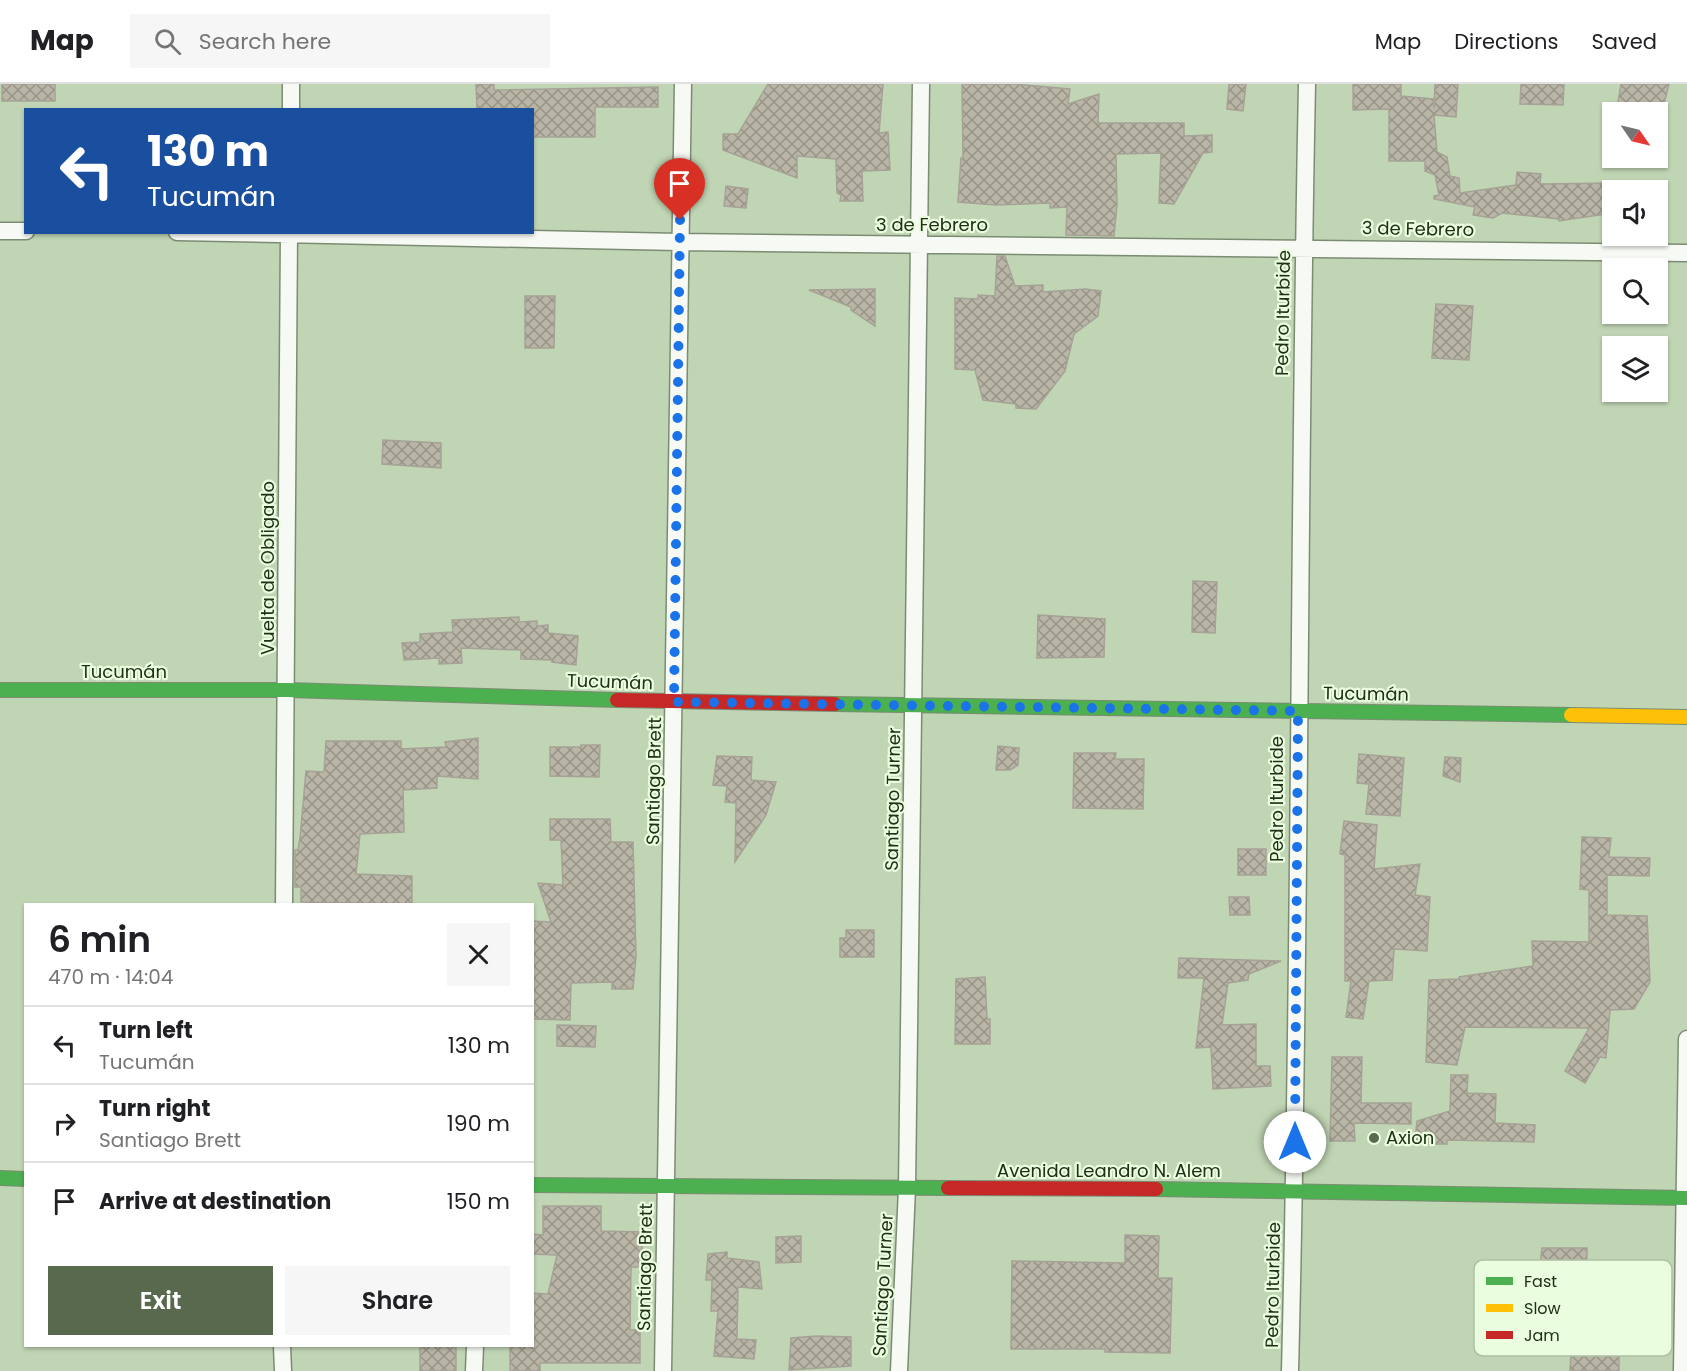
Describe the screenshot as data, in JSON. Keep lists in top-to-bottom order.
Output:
{
  "streets": {
    "street": [
      "3 de Febrero",
      "Pedro Iturbide",
      "Vuelta de Obligado",
      "Tucumán",
      "Santiago Brett",
      "Santiago Turner",
      "Avenida Leandro N. Alem"
    ]
  },
  "crossings": [
    ["3 de Febrero", "Pedro Iturbide"],
    ["3 de Febrero", "Santiago Brett"],
    ["3 de Febrero", "Santiago Turner"],
    ["Pedro Iturbide", "Tucumán"],
    ["Pedro Iturbide", "Avenida Leandro N. Alem"],
    ["Vuelta de Obligado", "Tucumán"],
    ["Tucumán", "Santiago Brett"],
    ["Tucumán", "Santiago Turner"],
    ["Santiago Brett", "Avenida Leandro N. Alem"],
    ["Santiago Turner", "Avenida Leandro N. Alem"]
  ],
  "places": ["Axion"],
  "legend": ["Fast", "Slow", "Jam"],
  "north": "bottom right",
  "page": {
    "header": "Map",
    "search": "Search here",
    "nav": ["Map", "Directions", "Saved"],
    "turn": ["130 m", "Tucumán"],
    "heading": ["6 min", "470 m · 14:04"],
    "list": [
      {
        "name": "Turn left",
        "note": "Tucumán",
        "value": "130 m"
      },
      {
        "name": "Turn right",
        "note": "Santiago Brett",
        "value": "190 m"
      },
      {
        "name": "Arrive at destination",
        "value": "150 m"
      }
    ],
    "buttons": ["Exit", "Share"]
  }
}
